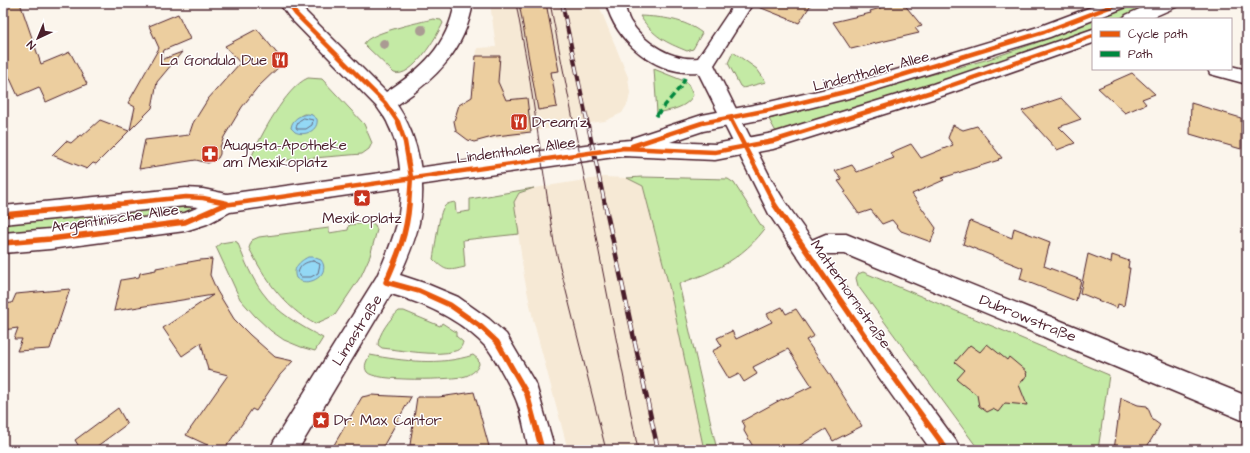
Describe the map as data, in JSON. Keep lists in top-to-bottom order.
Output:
{
  "streets": {
    "street": [
      "Lindenthaler Allee",
      "Argentinische Allee",
      "Matterhornstraße",
      "Dubrowstraße",
      "Limastraße"
    ]
  },
  "crossings": [
    ["Lindenthaler Allee", "Argentinische Allee"],
    ["Lindenthaler Allee", "Matterhornstraße"],
    ["Lindenthaler Allee", "Limastraße"],
    ["Argentinische Allee", "Limastraße"],
    ["Matterhornstraße", "Dubrowstraße"]
  ],
  "places": {
    "restaurant": ["La Gondula Due", "Dream'z"],
    "pharmacy": ["Augusta-Apotheke am Mexikoplatz"],
    "place": ["Mexikoplatz", "Dr. Max Cantor"]
  },
  "legend": ["Cycle path", "Path"],
  "north": "bottom left"
}
